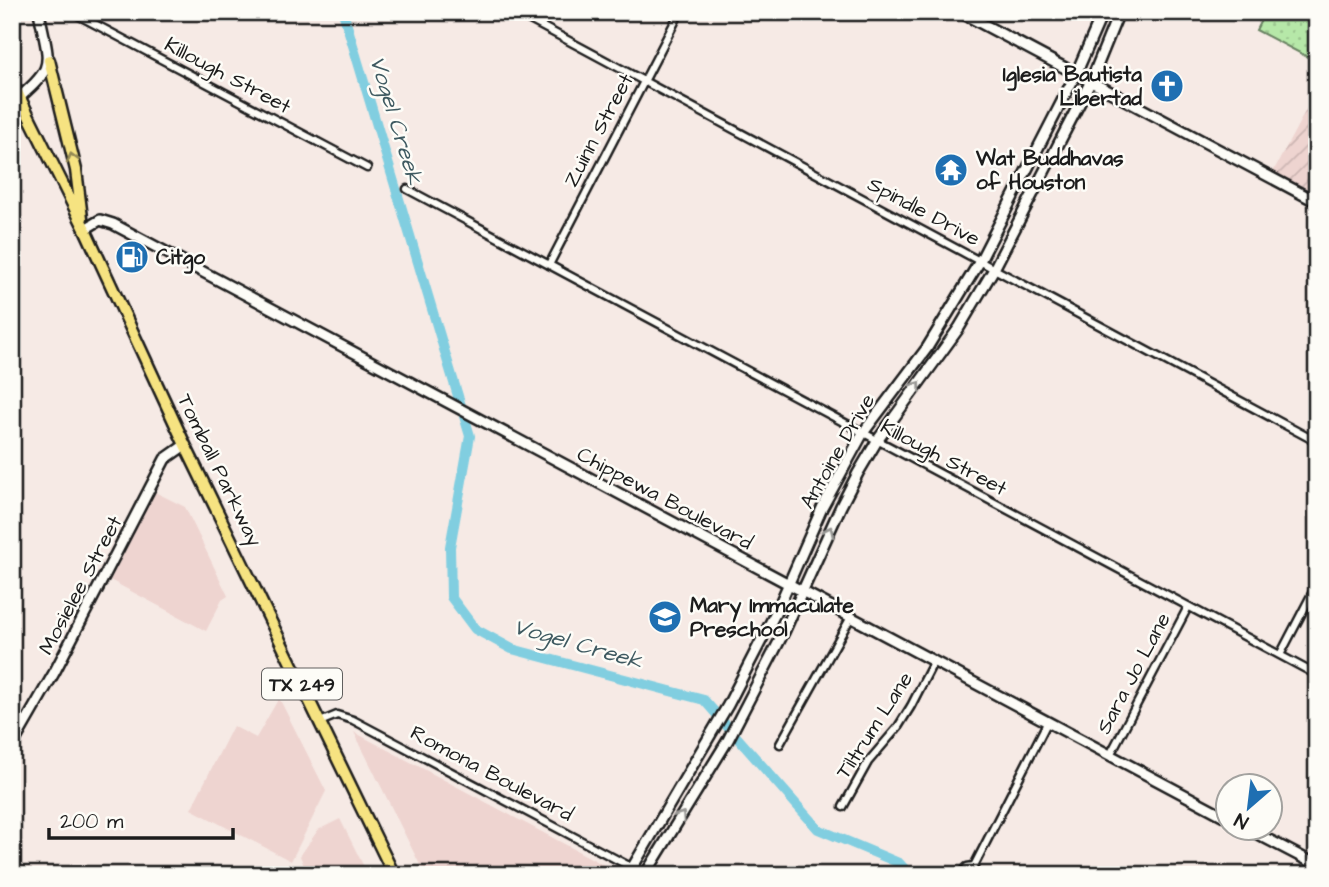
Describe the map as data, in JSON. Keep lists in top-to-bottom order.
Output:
{
  "streets": {
    "main road": [
      "Antoine Drive",
      "Tomball Parkway",
      "Chippewa Boulevard",
      "Mosielee Street",
      "TX 249"
    ],
    "street": [
      "Killough Street",
      "Zuinn Street",
      "Spindle Drive",
      "Sara Jo Lane",
      "Tiltrum Lane",
      "Romona Boulevard"
    ]
  },
  "crossings": [
    ["Killough Street", "Zuinn Street"],
    ["Killough Street", "Antoine Drive"],
    ["Killough Street", "Sara Jo Lane"],
    ["Zuinn Street", "Spindle Drive"],
    ["Spindle Drive", "Antoine Drive"],
    ["Antoine Drive", "Chippewa Boulevard"],
    ["Antoine Drive", "Romona Boulevard"],
    ["Tomball Parkway", "Chippewa Boulevard"],
    ["Tomball Parkway", "Mosielee Street"],
    ["Tomball Parkway", "Romona Boulevard"],
    ["Chippewa Boulevard", "Sara Jo Lane"],
    ["Chippewa Boulevard", "Tiltrum Lane"]
  ],
  "water": ["Vogel Creek"],
  "places": {
    "church": ["Iglesia Bautista Libertad"],
    "temple": ["Wat Buddhavas of Houston"],
    "fuel station": ["Citgo"],
    "school or university": ["Mary Immaculate Preschool"]
  },
  "scale_bar": "200 m",
  "north": "bottom left"
}
